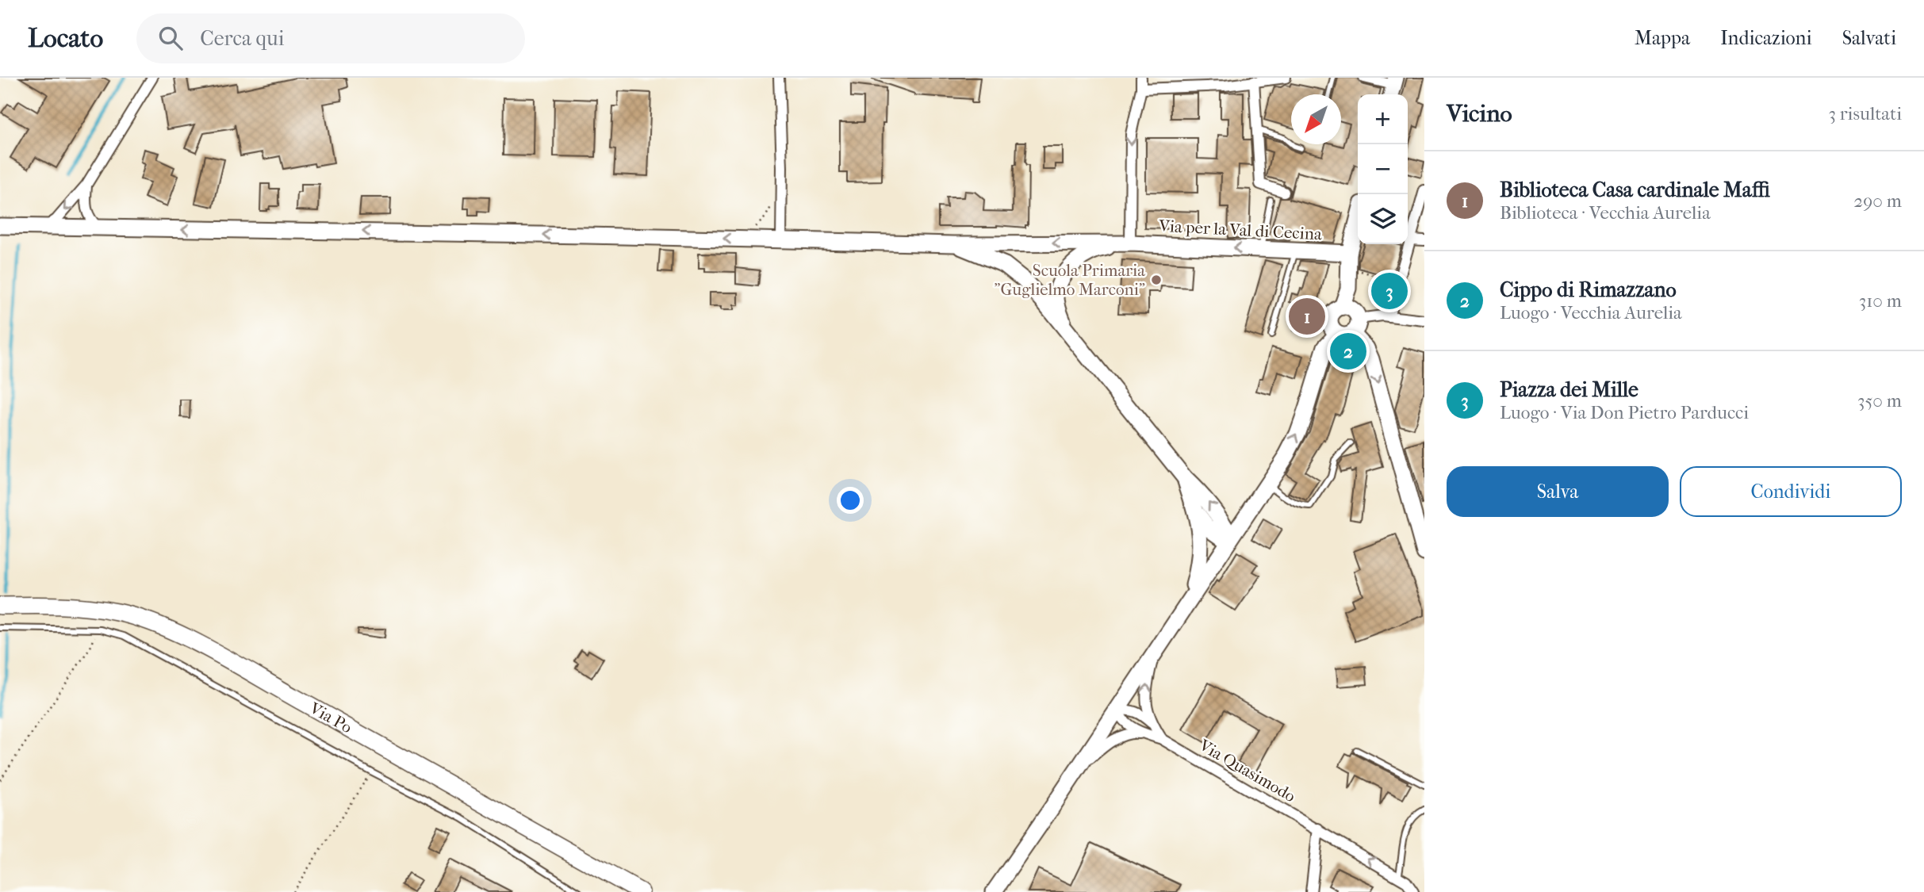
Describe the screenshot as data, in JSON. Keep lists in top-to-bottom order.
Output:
{
  "streets": {
    "main road": ["Via per la Val di Cecina", "Via Po"],
    "street": ["Via Quasimodo"]
  },
  "one_way": ["Via per la Val di Cecina"],
  "places": ["Scuola Primaria \"Guglielmo Marconi\""],
  "north": "bottom left",
  "page": {
    "header": "Locato",
    "search": "Cerca qui",
    "nav": ["Mappa", "Indicazioni", "Salvati"],
    "heading": ["Vicino", "3 risultati"],
    "map_buttons": ["+", "−"],
    "list": [
      {
        "mark": "1",
        "name": "Biblioteca Casa cardinale Maffi",
        "note": "Biblioteca · Vecchia Aurelia",
        "value": "290 m"
      },
      {
        "mark": "2",
        "name": "Cippo di Rimazzano",
        "note": "Luogo · Vecchia Aurelia",
        "value": "310 m"
      },
      {
        "mark": "3",
        "name": "Piazza dei Mille",
        "note": "Luogo · Via Don Pietro Parducci",
        "value": "350 m"
      }
    ],
    "pins": ["3", "1", "2"],
    "buttons": ["Salva", "Condividi"]
  }
}
